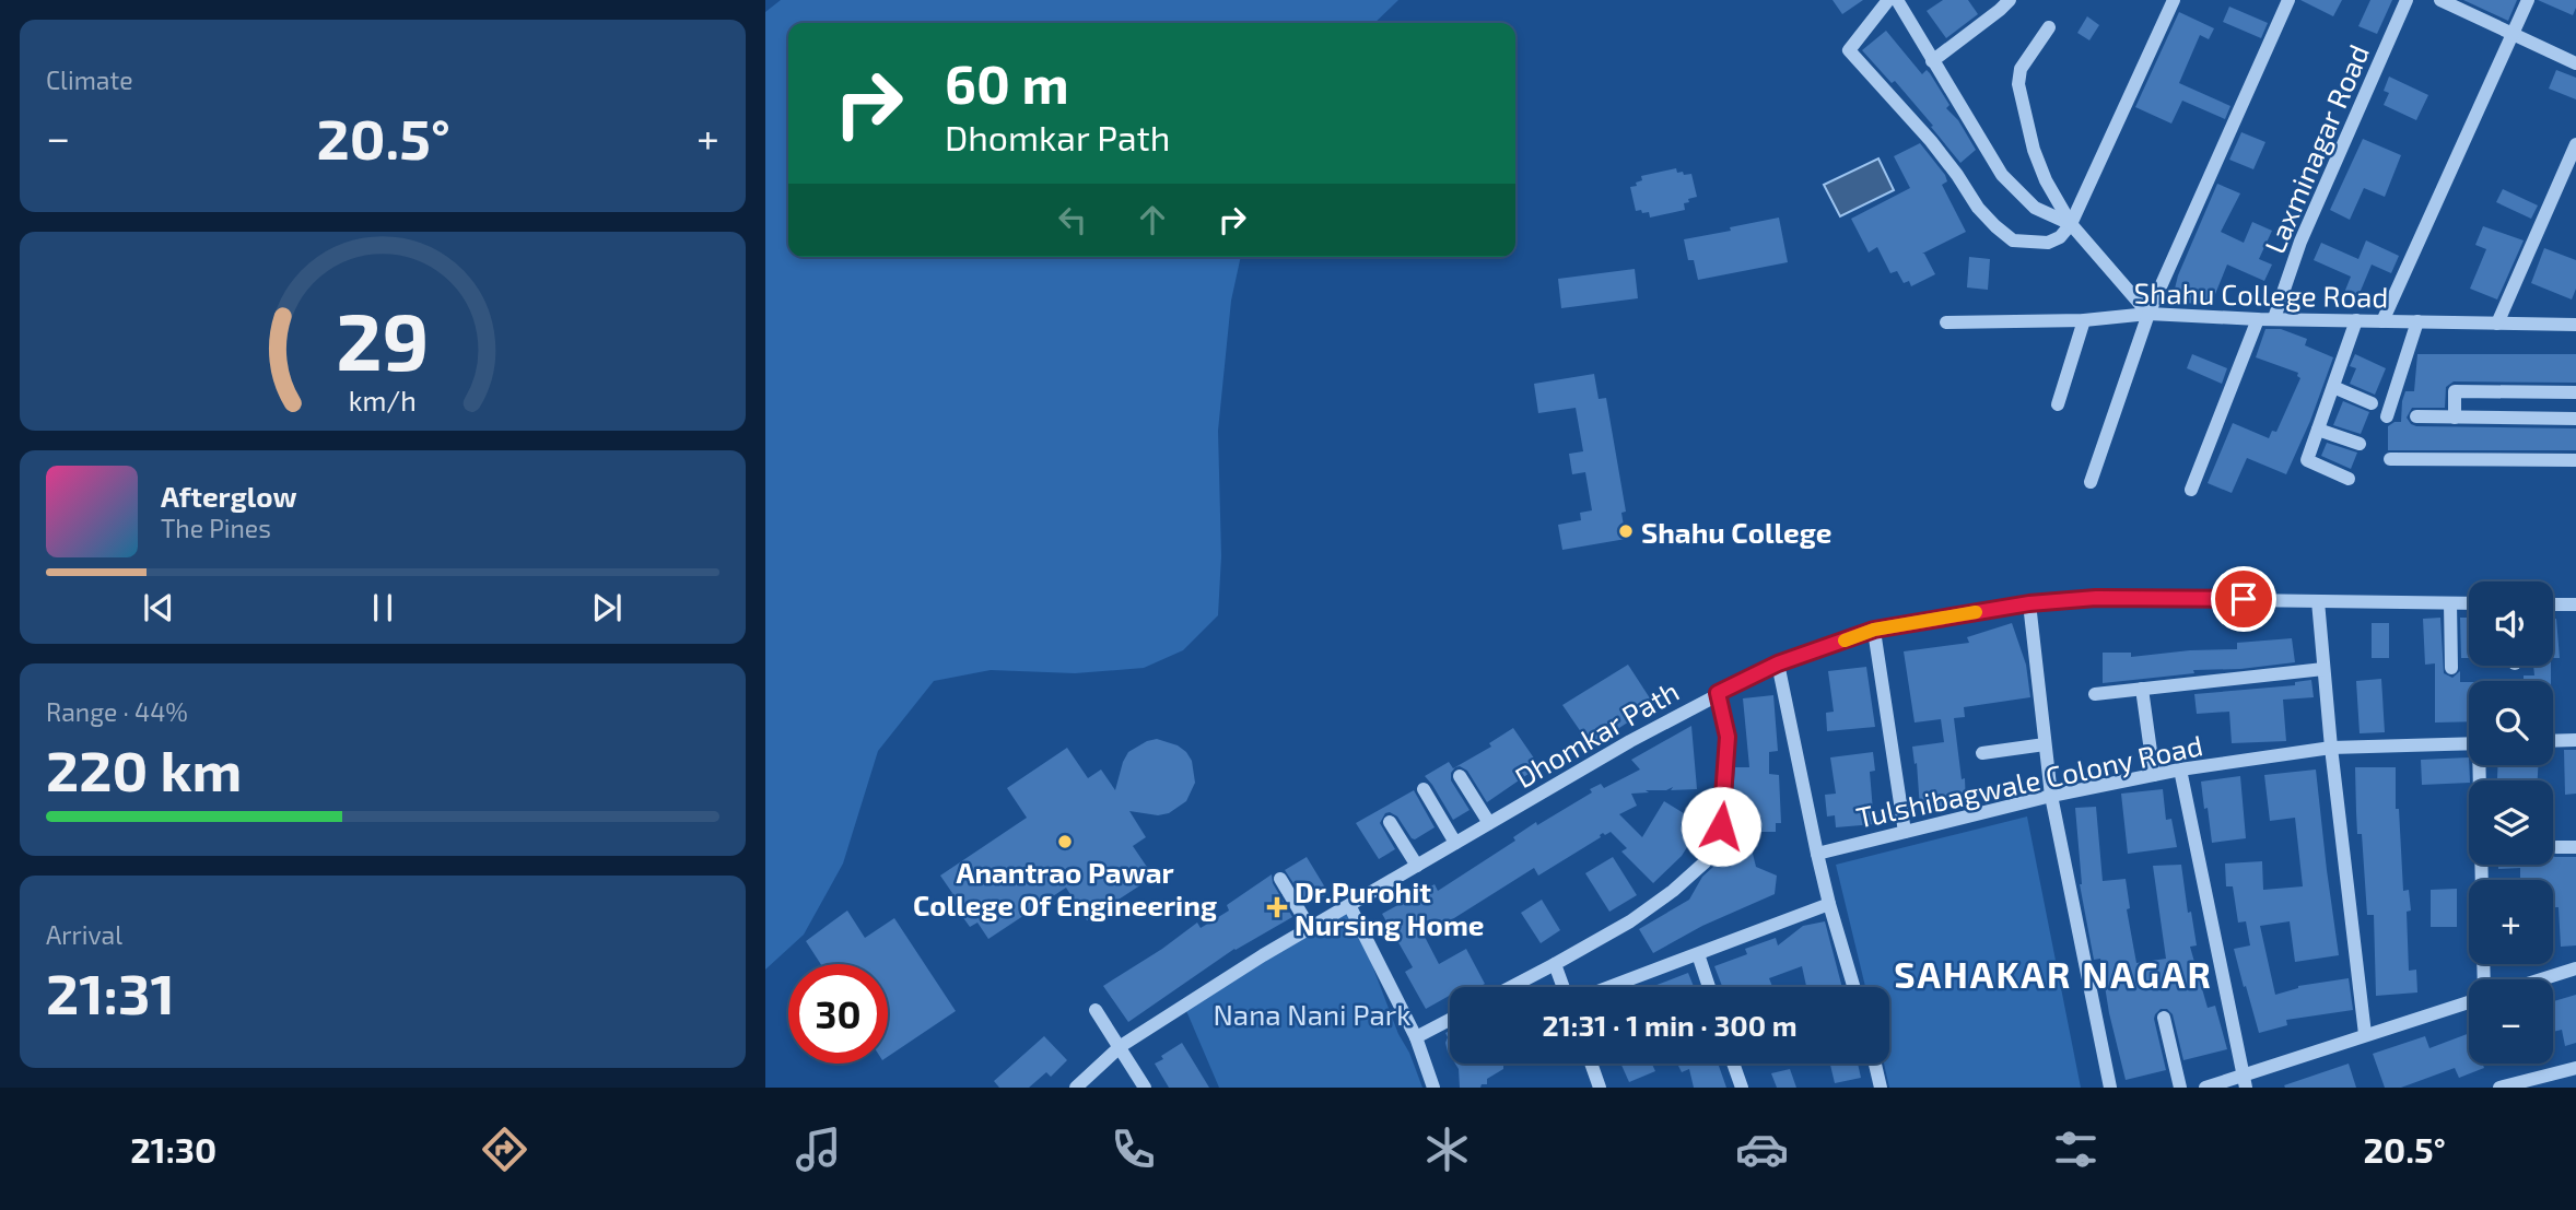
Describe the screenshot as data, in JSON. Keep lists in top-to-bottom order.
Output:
{
  "streets": {
    "street": [
      "Laxminagar Road",
      "Shahu College Road",
      "Dhomkar Path",
      "Tulshibagwale Colony Road"
    ]
  },
  "crossings": [
    ["Laxminagar Road", "Shahu College Road"]
  ],
  "districts": ["SAHAKAR NAGAR"],
  "parks": ["Nana Nani Park"],
  "places": {
    "other": ["Shahu College", "Anantrao Pawar College Of Engineering"],
    "health": ["Dr.Purohit Nursing Home"]
  },
  "page": {
    "tile": [
      "Climate",
      ["Range · 44%", "220 km"],
      ["Arrival", "21:31"]
    ],
    "turn": ["60 m", "Dhomkar Path"],
    "heat": ["−", "20.5°", "+"],
    "song": ["Afterglow", "The Pines"],
    "map_buttons": ["+", "−"],
    "limit": "30",
    "trip": "21:31 · 1 min · 300 m",
    "tabs": ["21:30", "20.5°"],
    "gauge": ["29", "km/h"]
  }
}
